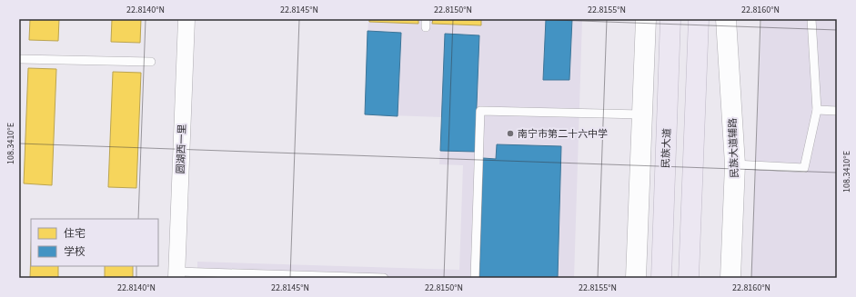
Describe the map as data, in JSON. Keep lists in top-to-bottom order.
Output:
{
  "streets": {
    "highway": ["民族大道"],
    "street": ["民族大道辅路", "圆湖西一里"]
  },
  "places": ["南宁市第二十六中学"],
  "legend": ["住宅", "学校"],
  "coordinates": [
    "22.8140°N",
    "22.8145°N",
    "22.8150°N",
    "22.8155°N",
    "22.8160°N",
    "108.3410°E"
  ]
}
